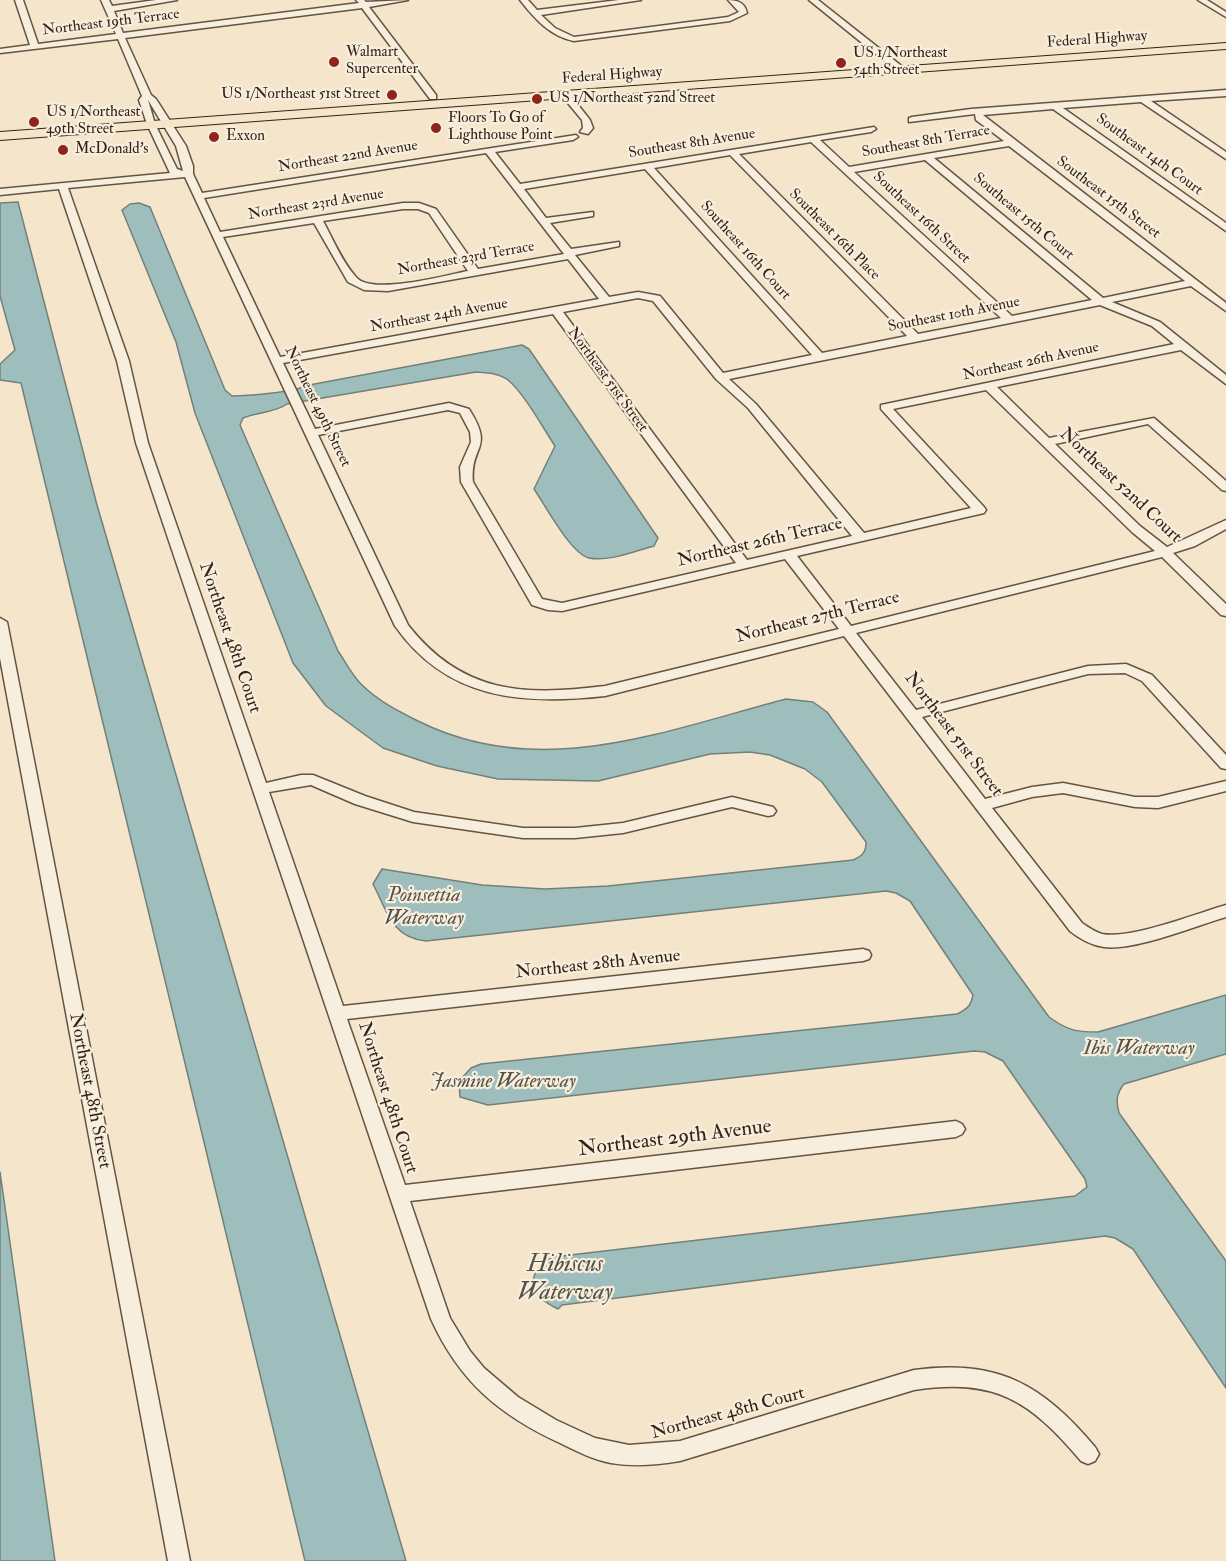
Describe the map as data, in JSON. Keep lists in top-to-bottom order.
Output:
{
  "streets": {
    "main road": ["Federal Highway"],
    "street": [
      "Northeast 19th Terrace",
      "Southeast 8th Terrace",
      "Southeast 8th Avenue",
      "Southeast 14th Court",
      "Northeast 22nd Avenue",
      "Southeast 15th Street",
      "Northeast 23rd Avenue",
      "Southeast 15th Court",
      "Southeast 16th Street",
      "Southeast 16th Place",
      "Southeast 16th Court",
      "Northeast 23rd Terrace",
      "Southeast 10th Avenue",
      "Northeast 24th Avenue",
      "Northeast 26th Avenue",
      "Northeast 51st Street",
      "Northeast 49th Street",
      "Northeast 52nd Court",
      "Northeast 26th Terrace",
      "Northeast 27th Terrace",
      "Northeast 48th Court",
      "Northeast 28th Avenue",
      "Northeast 48th Street",
      "Northeast 29th Avenue"
    ]
  },
  "crossings": [
    ["Northeast 19th Terrace", "Northeast 49th Street"],
    ["Federal Highway", "Northeast 49th Street"],
    ["Southeast 8th Terrace", "Southeast 15th Street"],
    ["Southeast 8th Terrace", "Southeast 15th Court"],
    ["Southeast 8th Terrace", "Southeast 16th Street"],
    ["Southeast 8th Avenue", "Southeast 16th Street"],
    ["Southeast 8th Avenue", "Southeast 16th Place"],
    ["Southeast 8th Avenue", "Southeast 16th Court"],
    ["Northeast 22nd Avenue", "Northeast 49th Street"],
    ["Southeast 15th Street", "Southeast 10th Avenue"],
    ["Northeast 23rd Avenue", "Northeast 23rd Terrace"],
    ["Northeast 23rd Avenue", "Northeast 49th Street"],
    ["Southeast 15th Court", "Southeast 10th Avenue"],
    ["Southeast 15th Court", "Northeast 26th Avenue"],
    ["Southeast 16th Street", "Southeast 10th Avenue"],
    ["Southeast 16th Place", "Southeast 10th Avenue"],
    ["Southeast 16th Court", "Southeast 10th Avenue"],
    ["Southeast 10th Avenue", "Northeast 24th Avenue"],
    ["Northeast 24th Avenue", "Northeast 51st Street"],
    ["Northeast 24th Avenue", "Northeast 49th Street"],
    ["Northeast 26th Avenue", "Northeast 52nd Court"],
    ["Northeast 26th Avenue", "Northeast 26th Terrace"],
    ["Northeast 51st Street", "Northeast 26th Terrace"],
    ["Northeast 51st Street", "Northeast 27th Terrace"],
    ["Northeast 49th Street", "Northeast 26th Terrace"],
    ["Northeast 49th Street", "Northeast 27th Terrace"],
    ["Northeast 52nd Court", "Northeast 27th Terrace"],
    ["Northeast 48th Court", "Northeast 28th Avenue"],
    ["Northeast 48th Court", "Northeast 29th Avenue"]
  ],
  "water": [
    "Poinsettia Waterway",
    "Ibis Waterway",
    "Jasmine Waterway",
    "Hibiscus Waterway"
  ],
  "places": [
    "Walmart Supercenter",
    "US 1/Northeast 54th Street",
    "US 1/Northeast 51st Street",
    "US 1/Northeast 52nd Street",
    "US 1/Northeast 49th Street",
    "Floors To Go of Lighthouse Point",
    "Exxon",
    "McDonald's"
  ]
}
